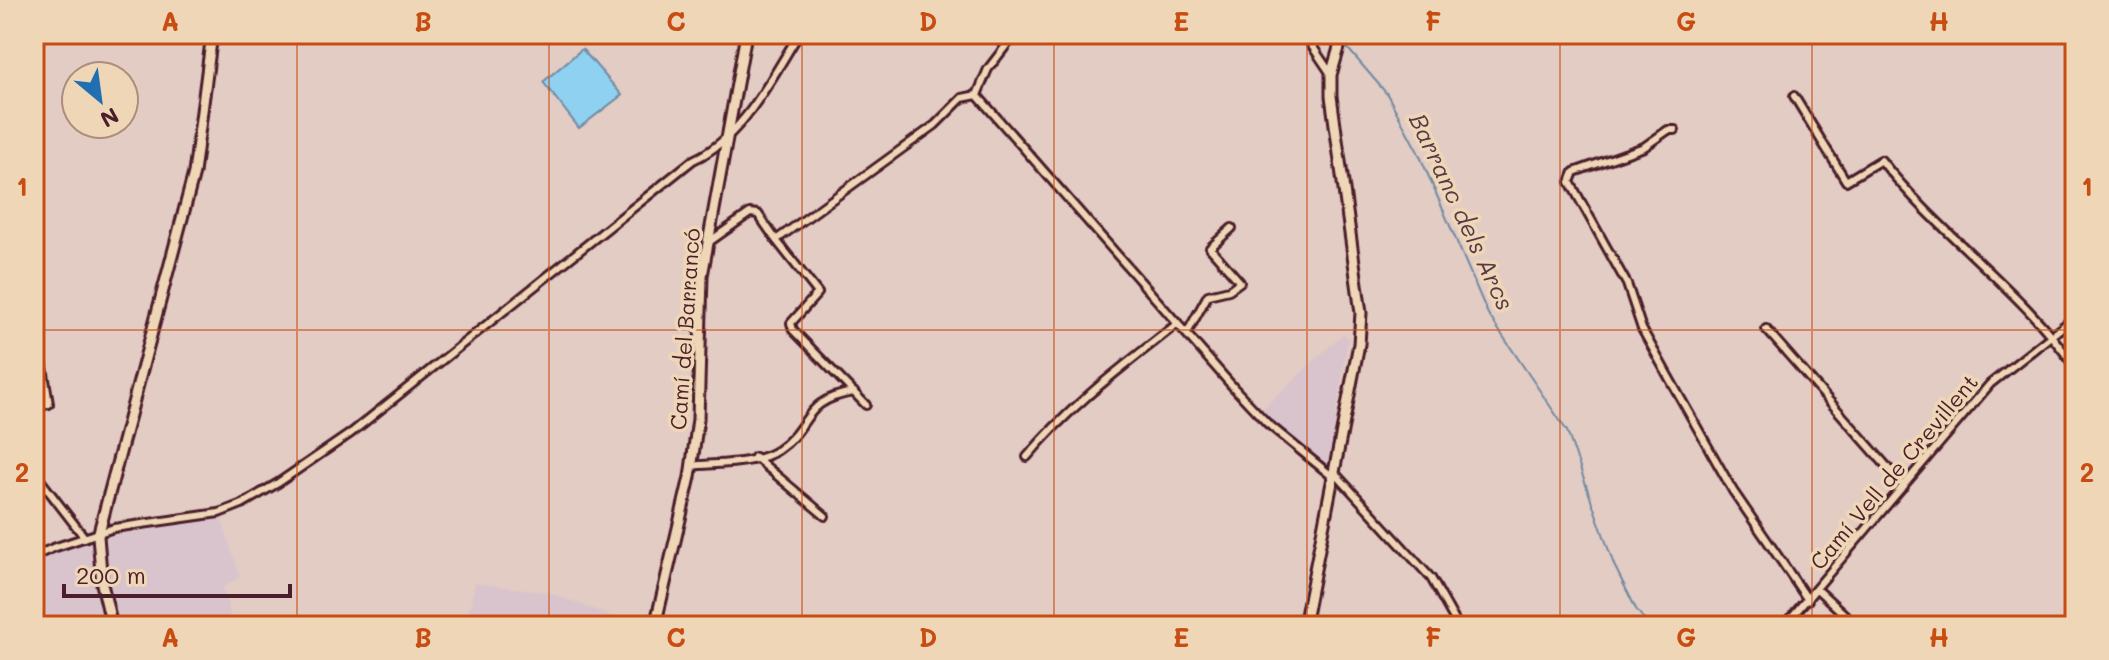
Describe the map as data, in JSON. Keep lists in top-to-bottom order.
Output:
{
  "streets": {
    "street": ["Camí del Barrancó", "Camí Vell de Crevillent"]
  },
  "water": ["Barranc dels Arcs"],
  "scale_bar": "200 m",
  "north": "bottom right",
  "grid": {
    "columns": [
      "A",
      "B",
      "C",
      "D",
      "E",
      "F",
      "G",
      "H"
    ],
    "rows": ["1", "2"]
  }
}
